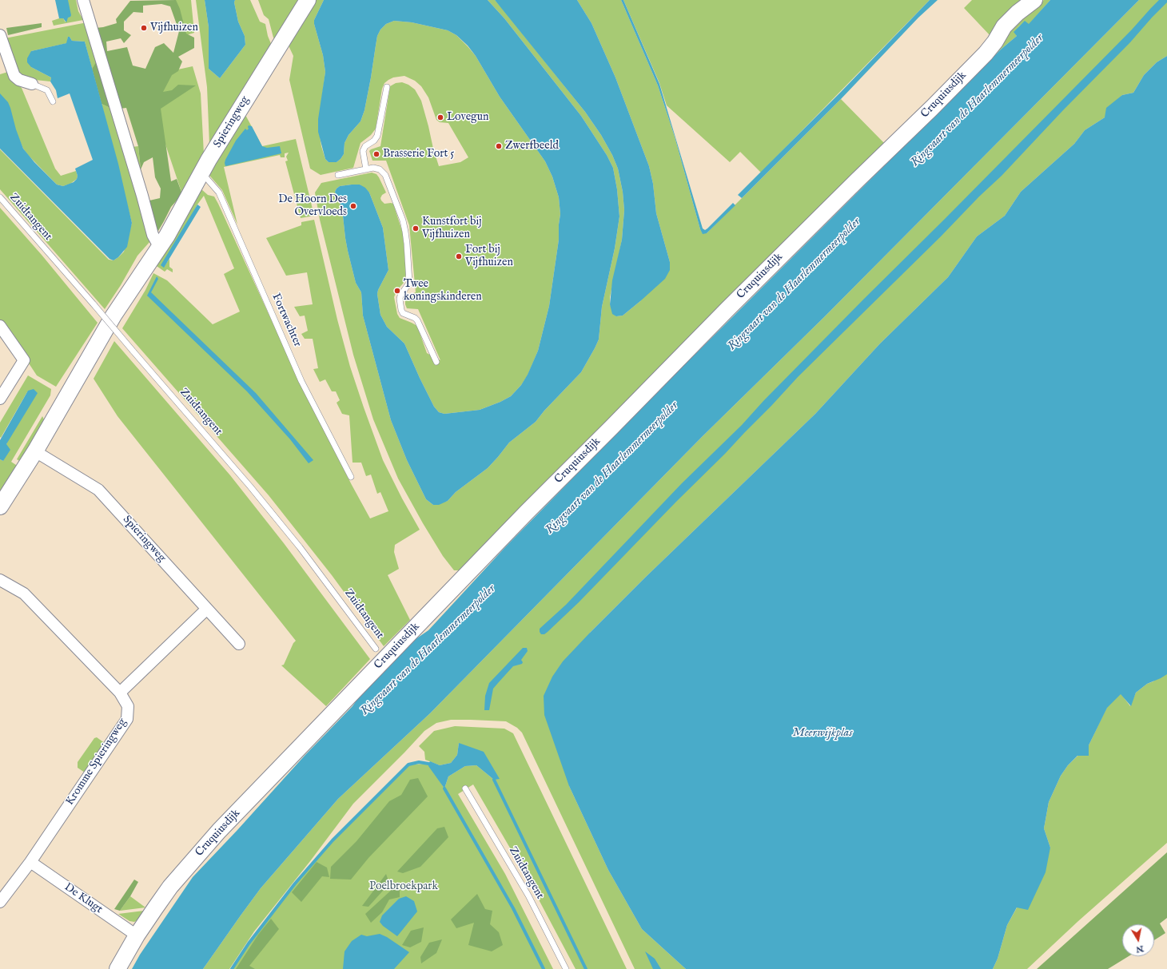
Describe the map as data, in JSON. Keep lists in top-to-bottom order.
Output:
{
  "streets": {
    "street": [
      "Cruquiusdijk",
      "Spieringweg",
      "Kromme Spieringweg",
      "De Klugt"
    ],
    "lane": ["Zuidtangent", "Fortwachter"]
  },
  "crossings": [
    ["Cruquiusdijk", "De Klugt"],
    ["Spieringweg", "Fortwachter"],
    ["Kromme Spieringweg", "De Klugt"]
  ],
  "water": ["Ringvaart van de Haarlemmermeerpolder", "Meerwijkplas"],
  "parks": ["Poelbroekpark"],
  "places": [
    "Vijfhuizen",
    "Lovegun",
    "Zwerfbeeld",
    "Brasserie Fort 5",
    "De Hoorn Des Overvloeds",
    "Kunstfort bij Vijfhuizen",
    "Fort bij Vijfhuizen",
    "Twee koningskinderen"
  ],
  "north": "bottom"
}
